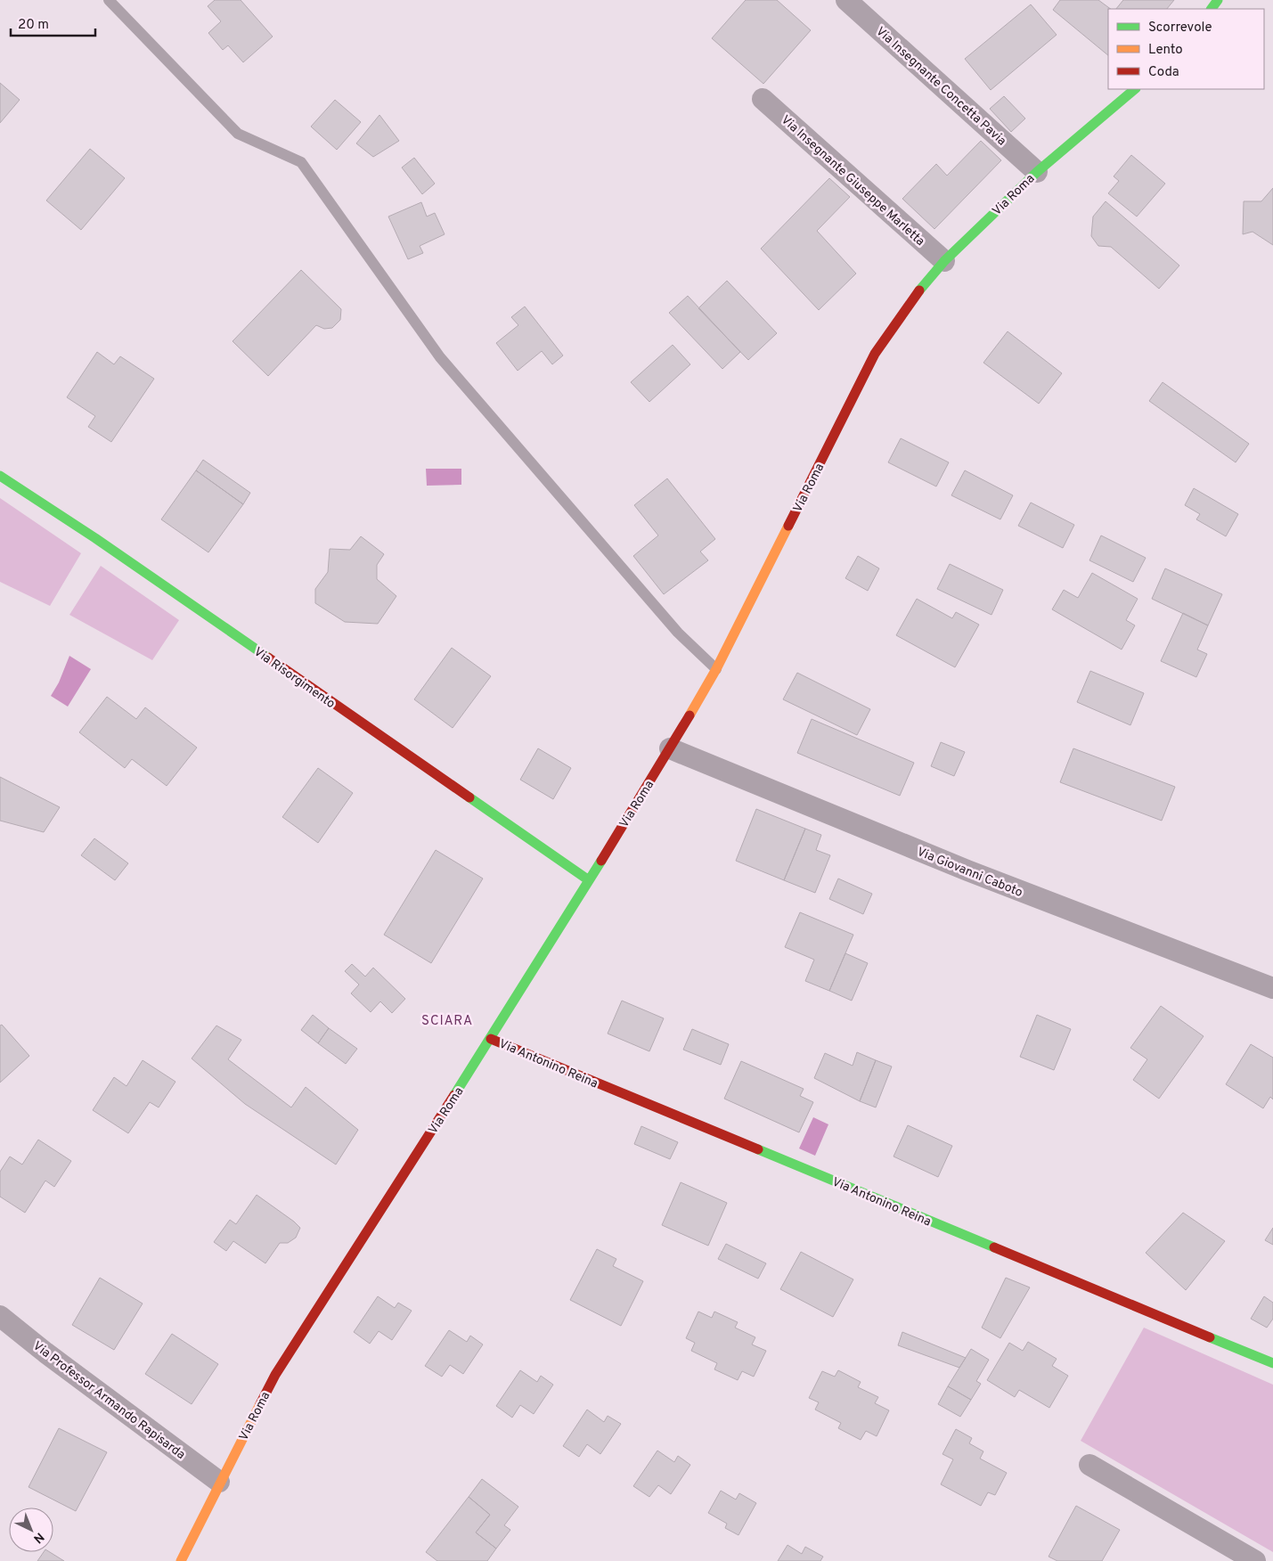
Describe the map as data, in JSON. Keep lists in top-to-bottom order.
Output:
{
  "streets": {
    "main road": ["Via Roma", "Via Risorgimento", "Via Antonino Reina"],
    "street": [
      "Via Insegnante Concetta Pavia",
      "Via Insegnante Giuseppe Marletta",
      "Via Giovanni Caboto",
      "Via Professor Armando Rapisarda"
    ]
  },
  "crossings": [
    ["Via Insegnante Concetta Pavia", "Via Roma"],
    ["Via Insegnante Giuseppe Marletta", "Via Roma"],
    ["Via Roma", "Via Risorgimento"],
    ["Via Roma", "Via Giovanni Caboto"],
    ["Via Roma", "Via Antonino Reina"],
    ["Via Roma", "Via Professor Armando Rapisarda"]
  ],
  "districts": ["SCIARA"],
  "legend": ["Scorrevole", "Lento", "Coda"],
  "scale_bar": "20 m",
  "north": "bottom right"
}
